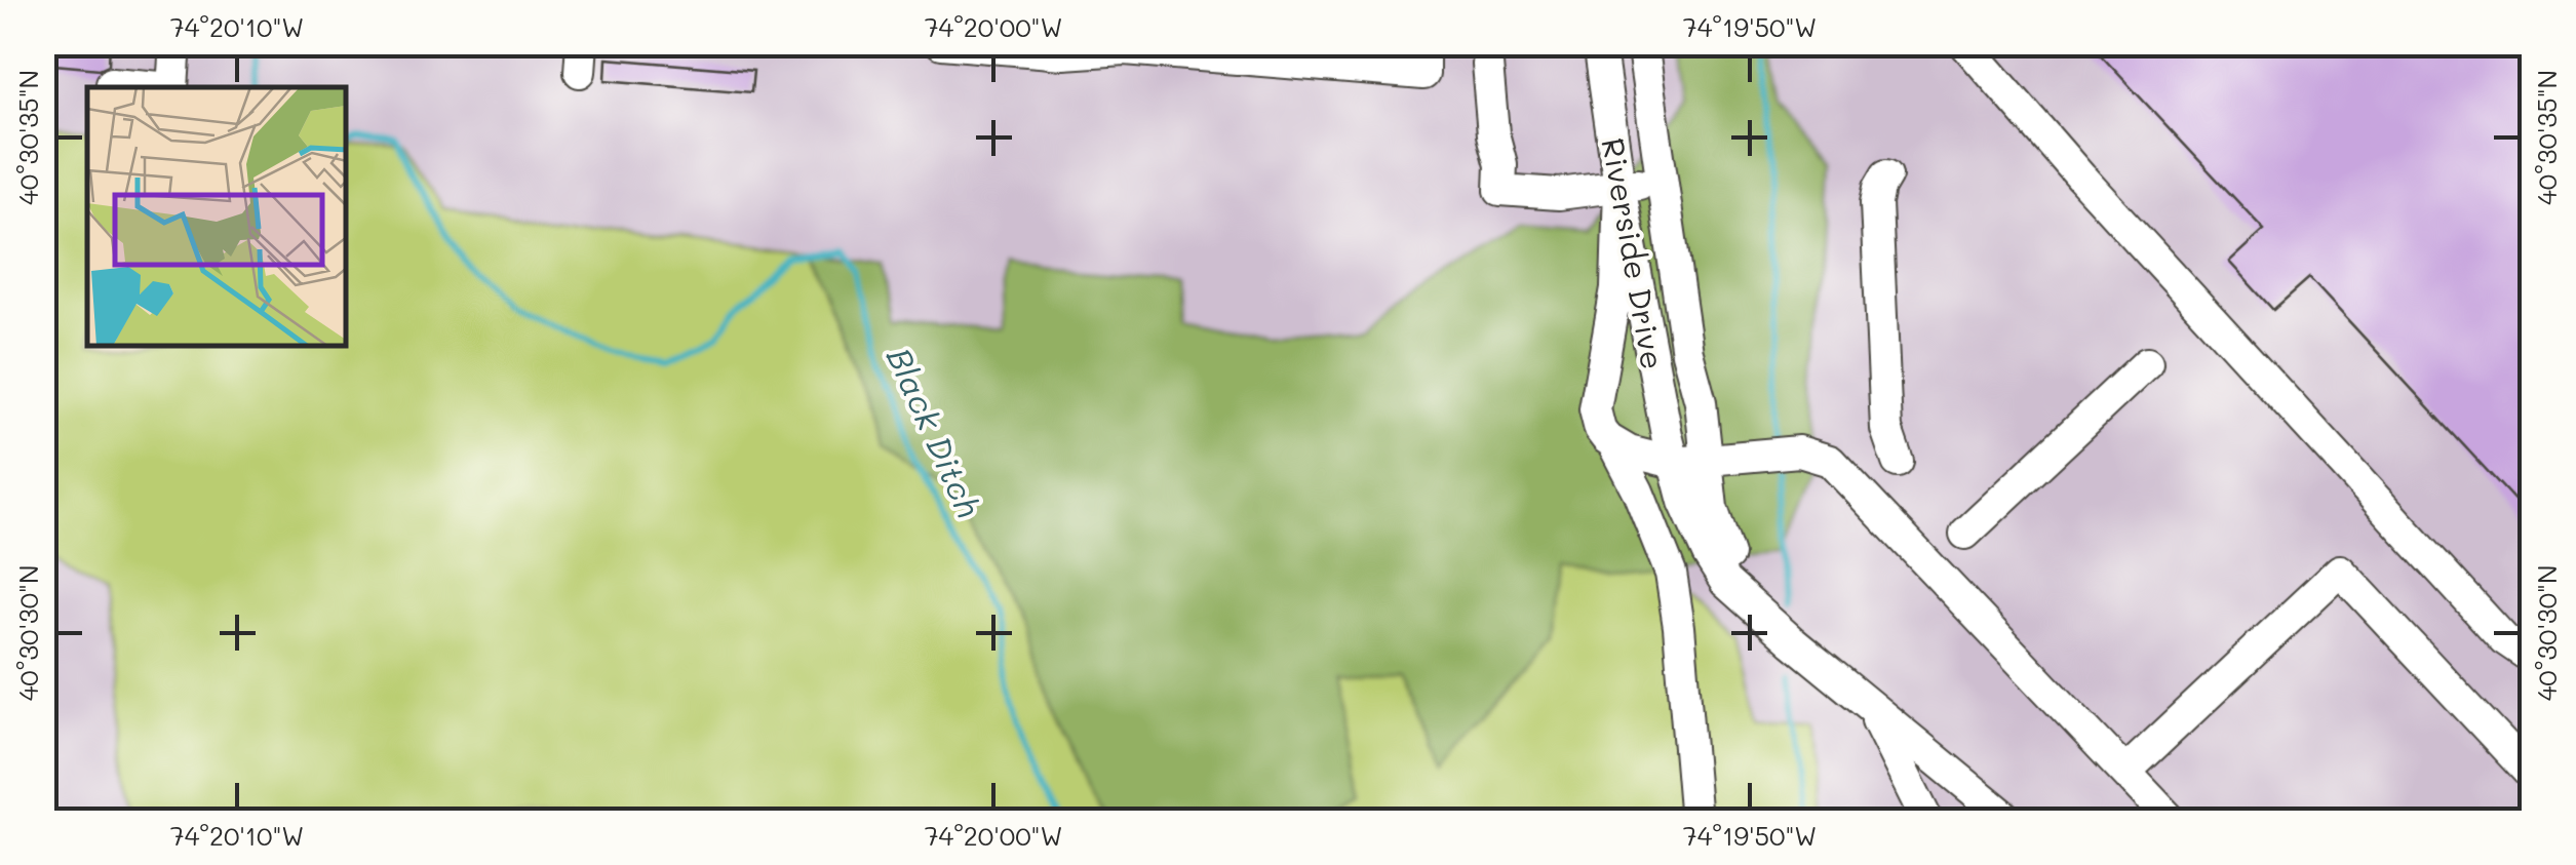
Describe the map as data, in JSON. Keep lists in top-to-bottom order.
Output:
{
  "streets": {
    "street": ["Riverside Drive"]
  },
  "water": ["Black Ditch"],
  "coordinates": [
    "74°20'10\"W",
    "74°20'00\"W",
    "74°19'50\"W",
    "40°30'35\"N",
    "40°30'30\"N"
  ]
}
